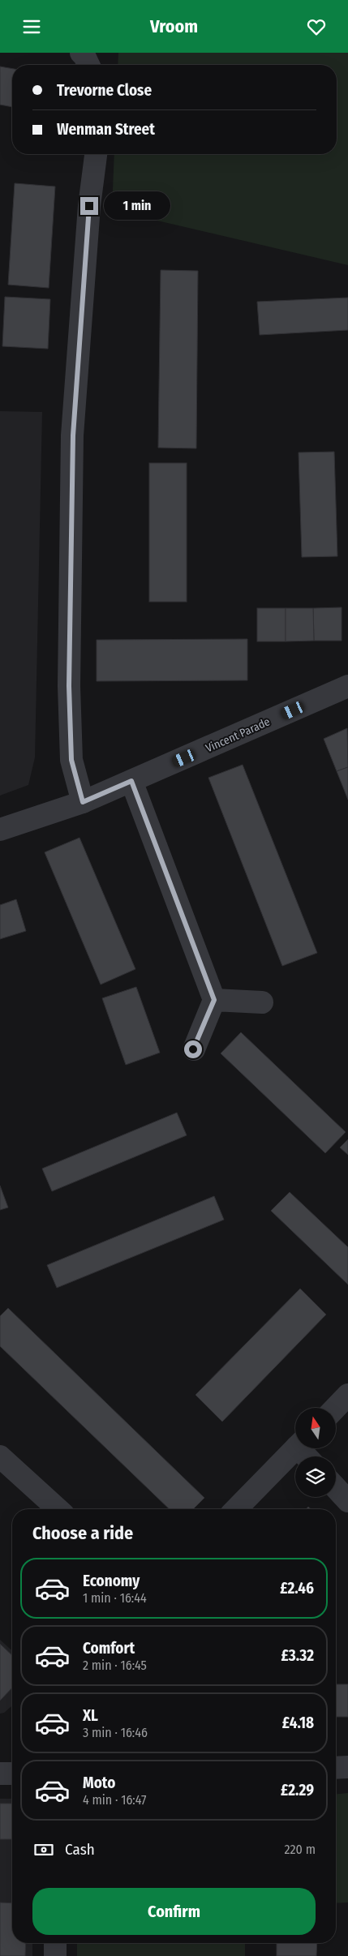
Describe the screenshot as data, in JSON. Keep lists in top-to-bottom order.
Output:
{
  "streets": {
    "street": ["Vincent Parade"]
  },
  "north": "top",
  "page": {
    "header": "Vroom",
    "banner": ["Trevorne Close", "Wenman Street"],
    "bubble": "1 min",
    "heading": "Choose a ride",
    "list": [
      {
        "name": "Economy",
        "note": "1 min · 16:44",
        "value": "£2.46"
      },
      {
        "name": "Comfort",
        "note": "2 min · 16:45",
        "value": "£3.32"
      },
      {
        "name": "XL",
        "note": "3 min · 16:46",
        "value": "£4.18"
      },
      {
        "name": "Moto",
        "note": "4 min · 16:47",
        "value": "£2.29"
      }
    ],
    "pay": ["Cash", "220 m"],
    "buttons": "Confirm"
  }
}
